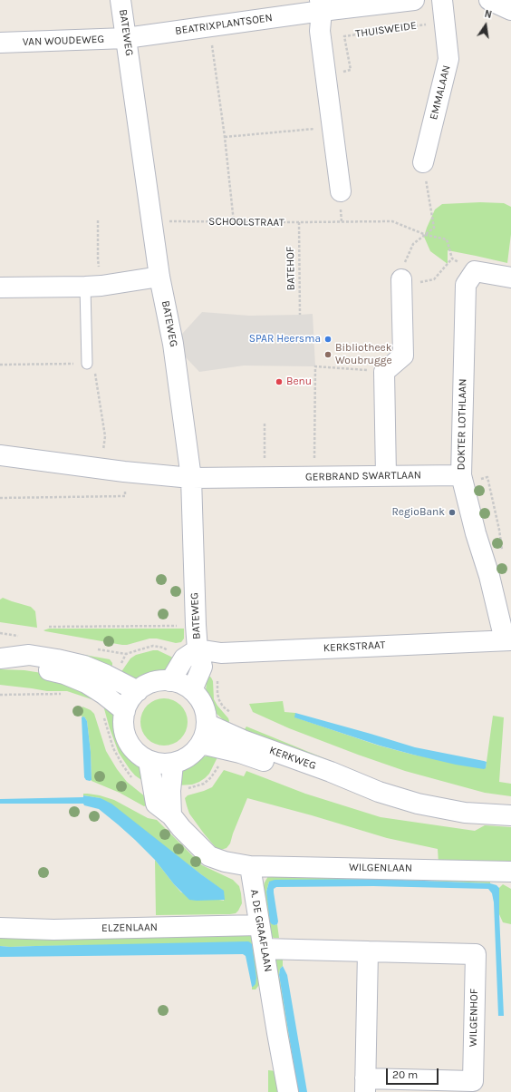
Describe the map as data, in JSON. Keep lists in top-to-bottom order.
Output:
{
  "streets": {
    "street": [
      "BEATRIXPLANTSOEN",
      "BATEWEG",
      "VAN WOUDEWEG",
      "EMMALAAN",
      "DOKTER LOTHLAAN",
      "GERBRAND SWARTLAAN",
      "KERKSTRAAT",
      "KERKWEG",
      "WILGENLAAN",
      "ELZENLAAN",
      "A. DE GRAAFLAAN",
      "WILGENHOF"
    ],
    "path": ["THUISWEIDE", "SCHOOLSTRAAT", "BATEHOF"]
  },
  "crossings": [
    ["BEATRIXPLANTSOEN", "BATEWEG"],
    ["BEATRIXPLANTSOEN", "VAN WOUDEWEG"],
    ["THUISWEIDE", "EMMALAAN"],
    ["BATEWEG", "VAN WOUDEWEG"],
    ["BATEWEG", "SCHOOLSTRAAT"],
    ["BATEWEG", "GERBRAND SWARTLAAN"],
    ["BATEWEG", "KERKSTRAAT"],
    ["BATEWEG", "KERKWEG"],
    ["SCHOOLSTRAAT", "BATEHOF"],
    ["DOKTER LOTHLAAN", "GERBRAND SWARTLAAN"],
    ["DOKTER LOTHLAAN", "KERKSTRAAT"],
    ["WILGENLAAN", "A. DE GRAAFLAAN"],
    ["ELZENLAAN", "A. DE GRAAFLAAN"],
    ["A. DE GRAAFLAAN", "WILGENHOF"]
  ],
  "places": [
    "SPAR Heersma",
    "Bibliotheek Woubrugge",
    "Benu",
    "RegioBank"
  ],
  "scale_bar": "20 m",
  "north": "top"
}
